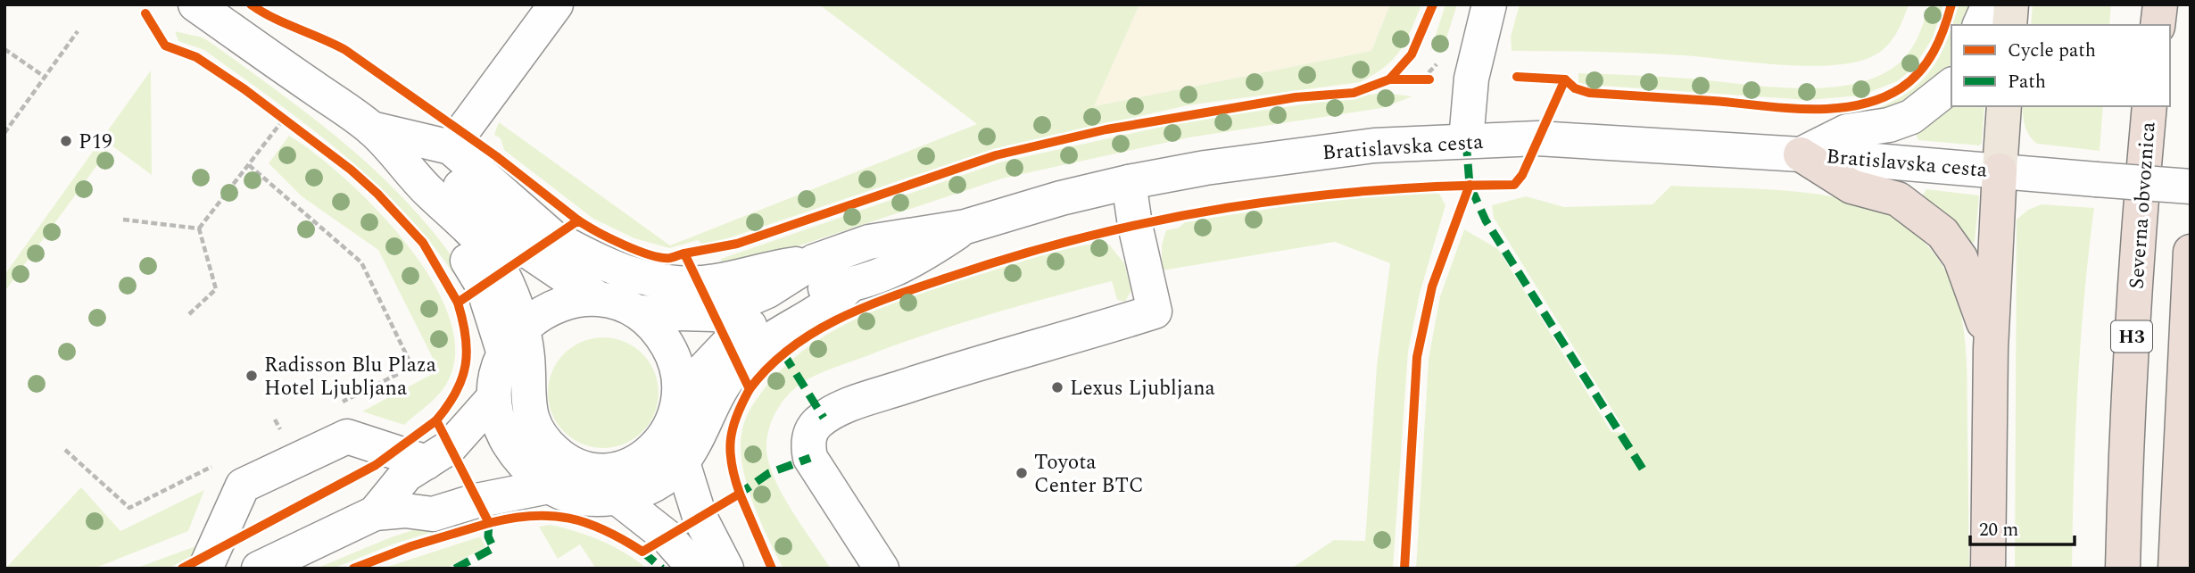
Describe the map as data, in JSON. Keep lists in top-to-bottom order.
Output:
{
  "streets": {
    "highway": ["Severna obvoznica", "H3"],
    "street": ["Bratislavska cesta"]
  },
  "places": [
    "P19",
    "Radisson Blu Plaza Hotel Ljubljana",
    "Lexus Ljubljana",
    "Toyota Center BTC"
  ],
  "legend": ["Cycle path", "Path"],
  "scale_bar": "20 m"
}
